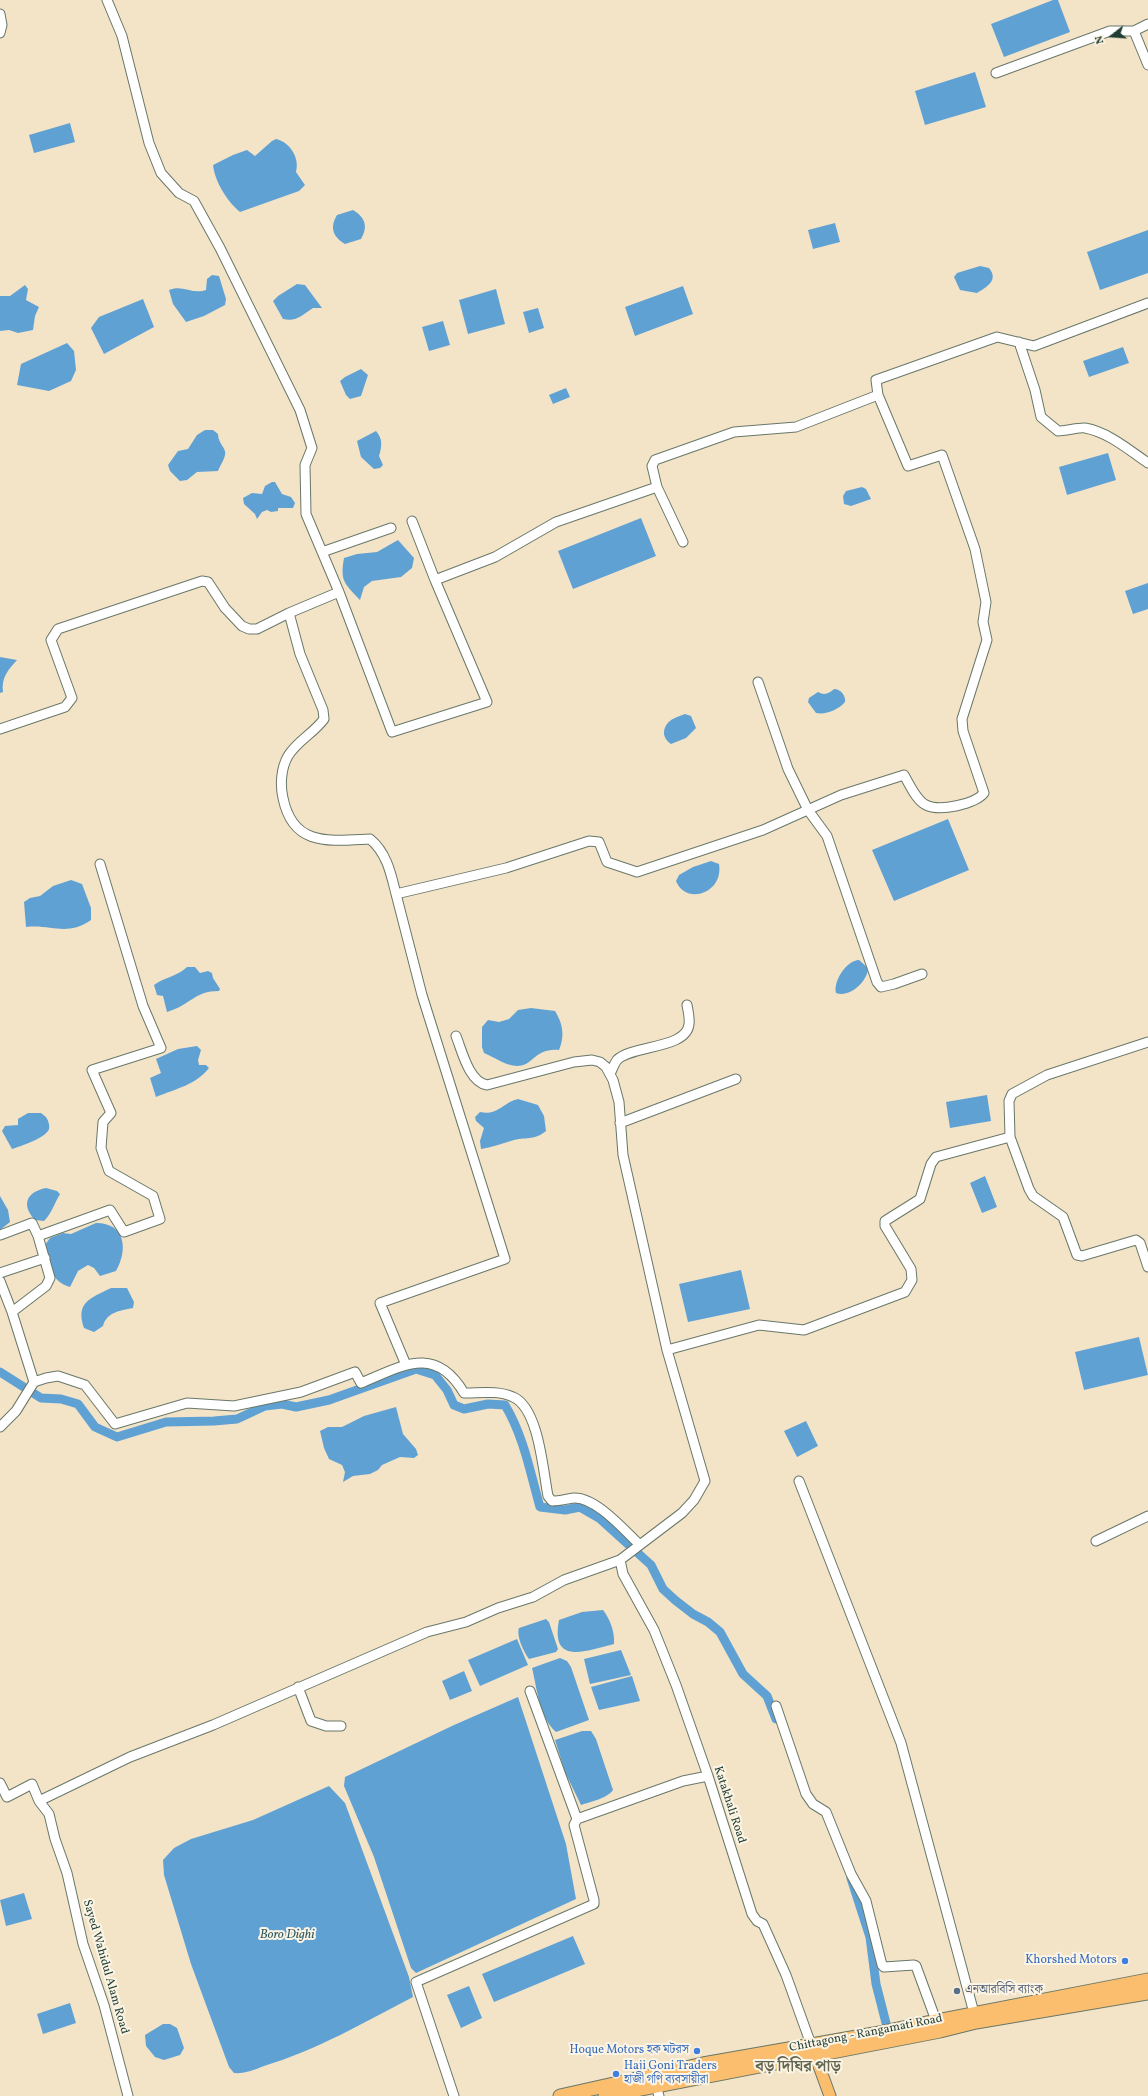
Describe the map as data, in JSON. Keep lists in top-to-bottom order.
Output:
{
  "streets": {
    "highway": ["Chittagong - Rangamati Road"],
    "street": ["Katakhali Road", "Sayed Wahidul Alam Road"]
  },
  "crossings": [
    ["Katakhali Road", "Chittagong - Rangamati Road"]
  ],
  "districts": ["বড় দিঘির পাড়"],
  "water": ["Boro Dighi"],
  "places": [
    "Khorshed Motors",
    "এনআরবিসি ব্যাংক",
    "Hoque Motors হক মটরস",
    "Haji Goni Traders হাজী গণি ব্যবসায়ীরা"
  ],
  "north": "left"
}
